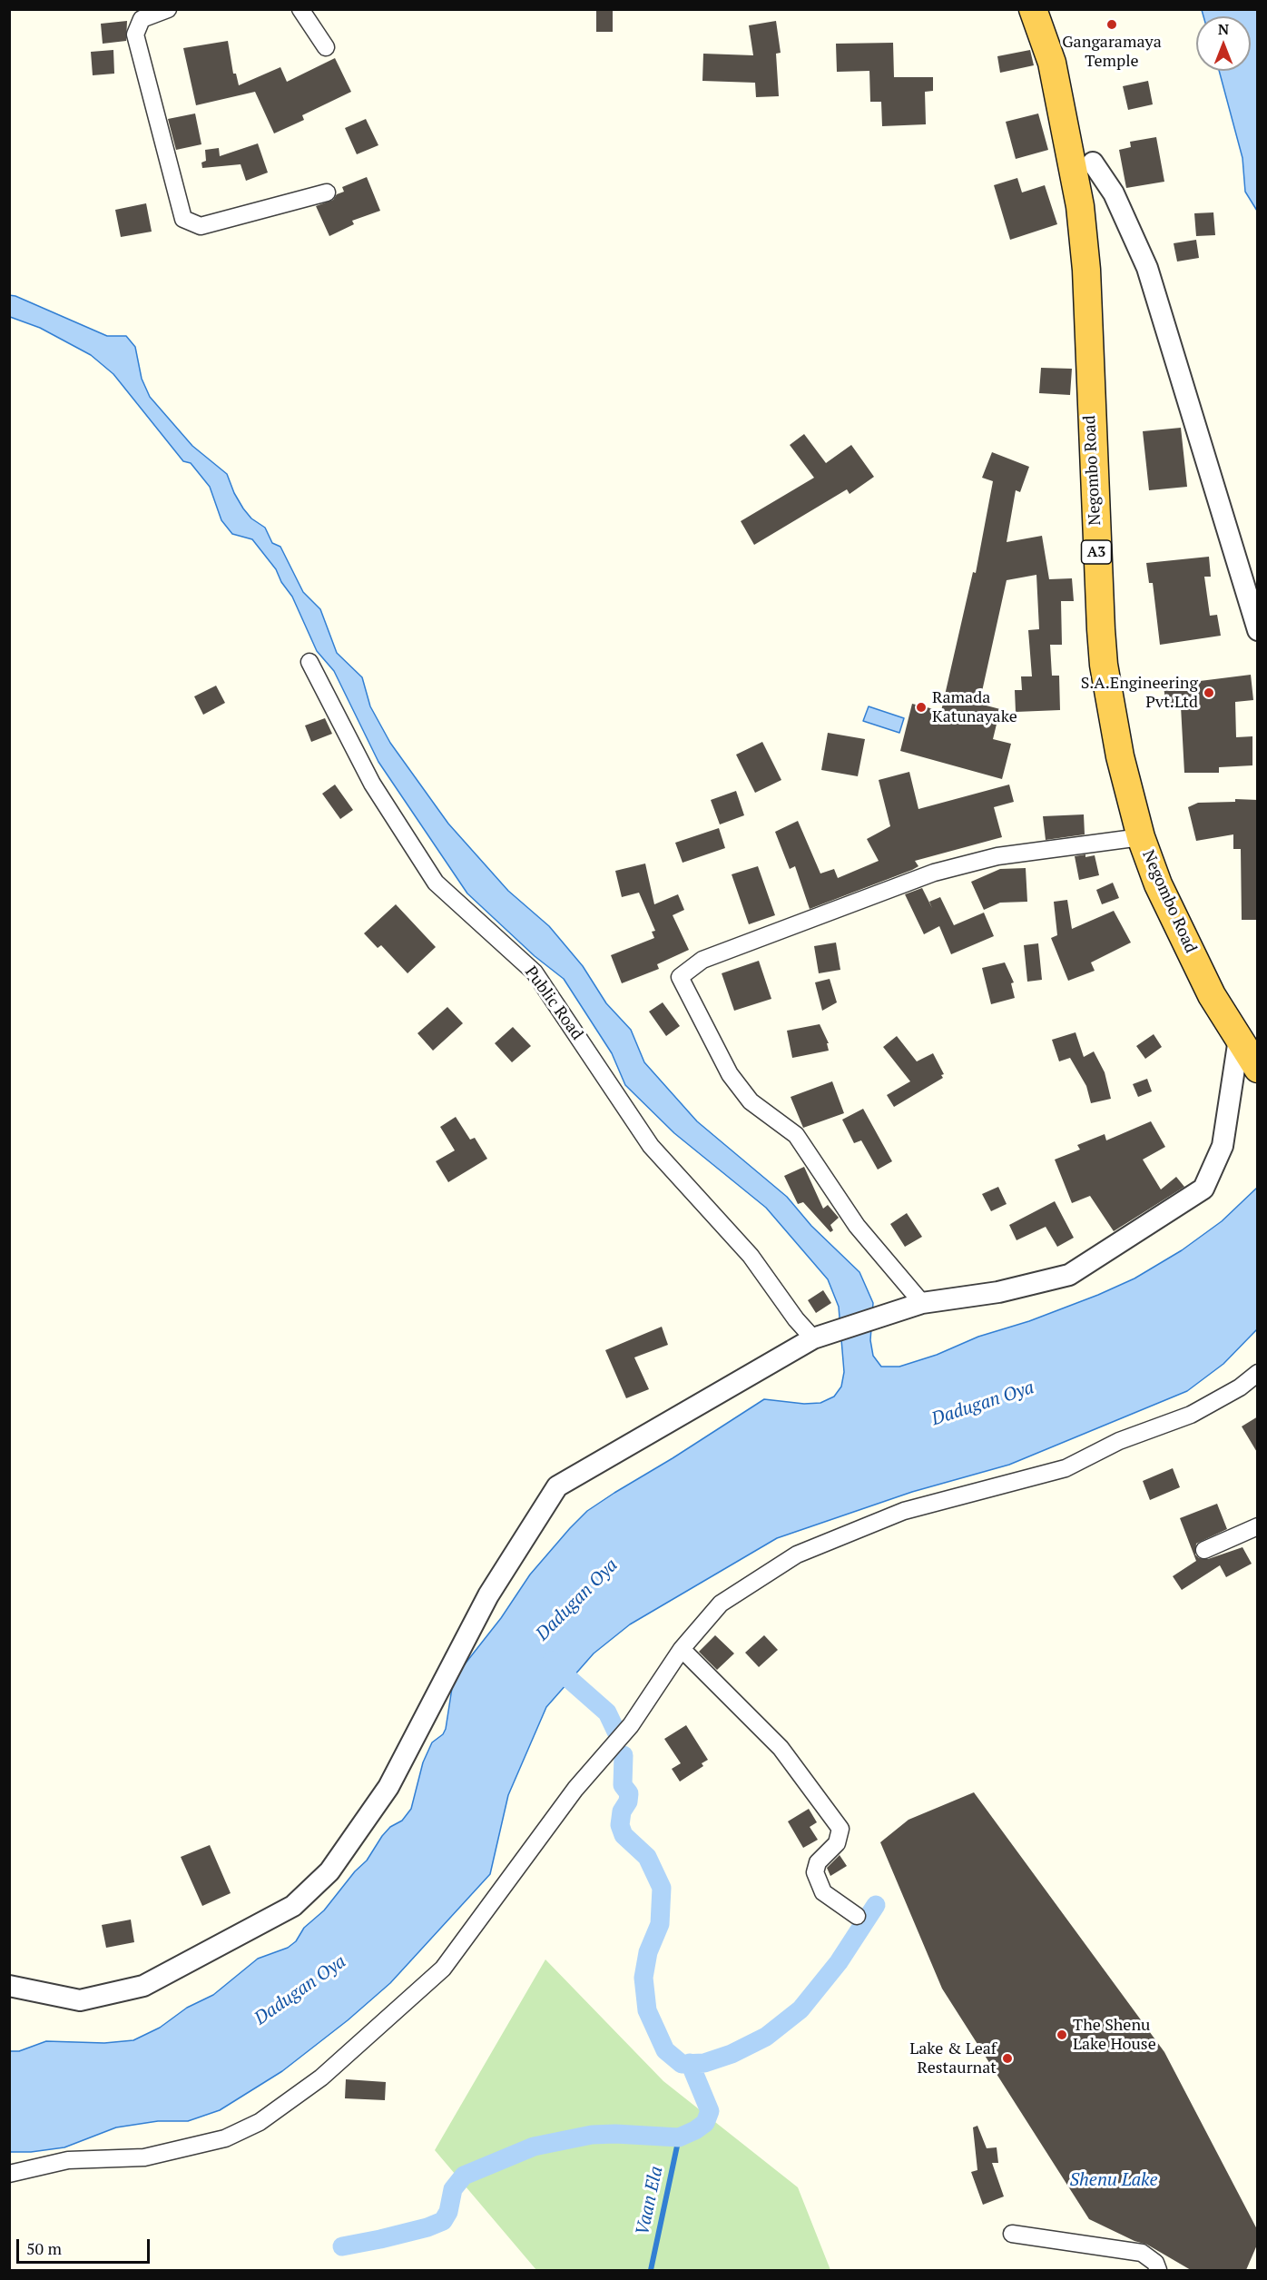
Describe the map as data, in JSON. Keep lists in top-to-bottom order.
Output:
{
  "streets": {
    "highway": ["Negombo Road", "A3"],
    "street": ["Public Road"]
  },
  "water": ["Dadugan Oya", "Shenu Lake", "Vaan Ela"],
  "places": [
    "Gangaramaya Temple",
    "S.A.Engineering Pvt.Ltd",
    "Ramada Katunayake",
    "The Shenu Lake House",
    "Lake & Leaf Restaurnat"
  ],
  "scale_bar": "50 m",
  "north": "top"
}
